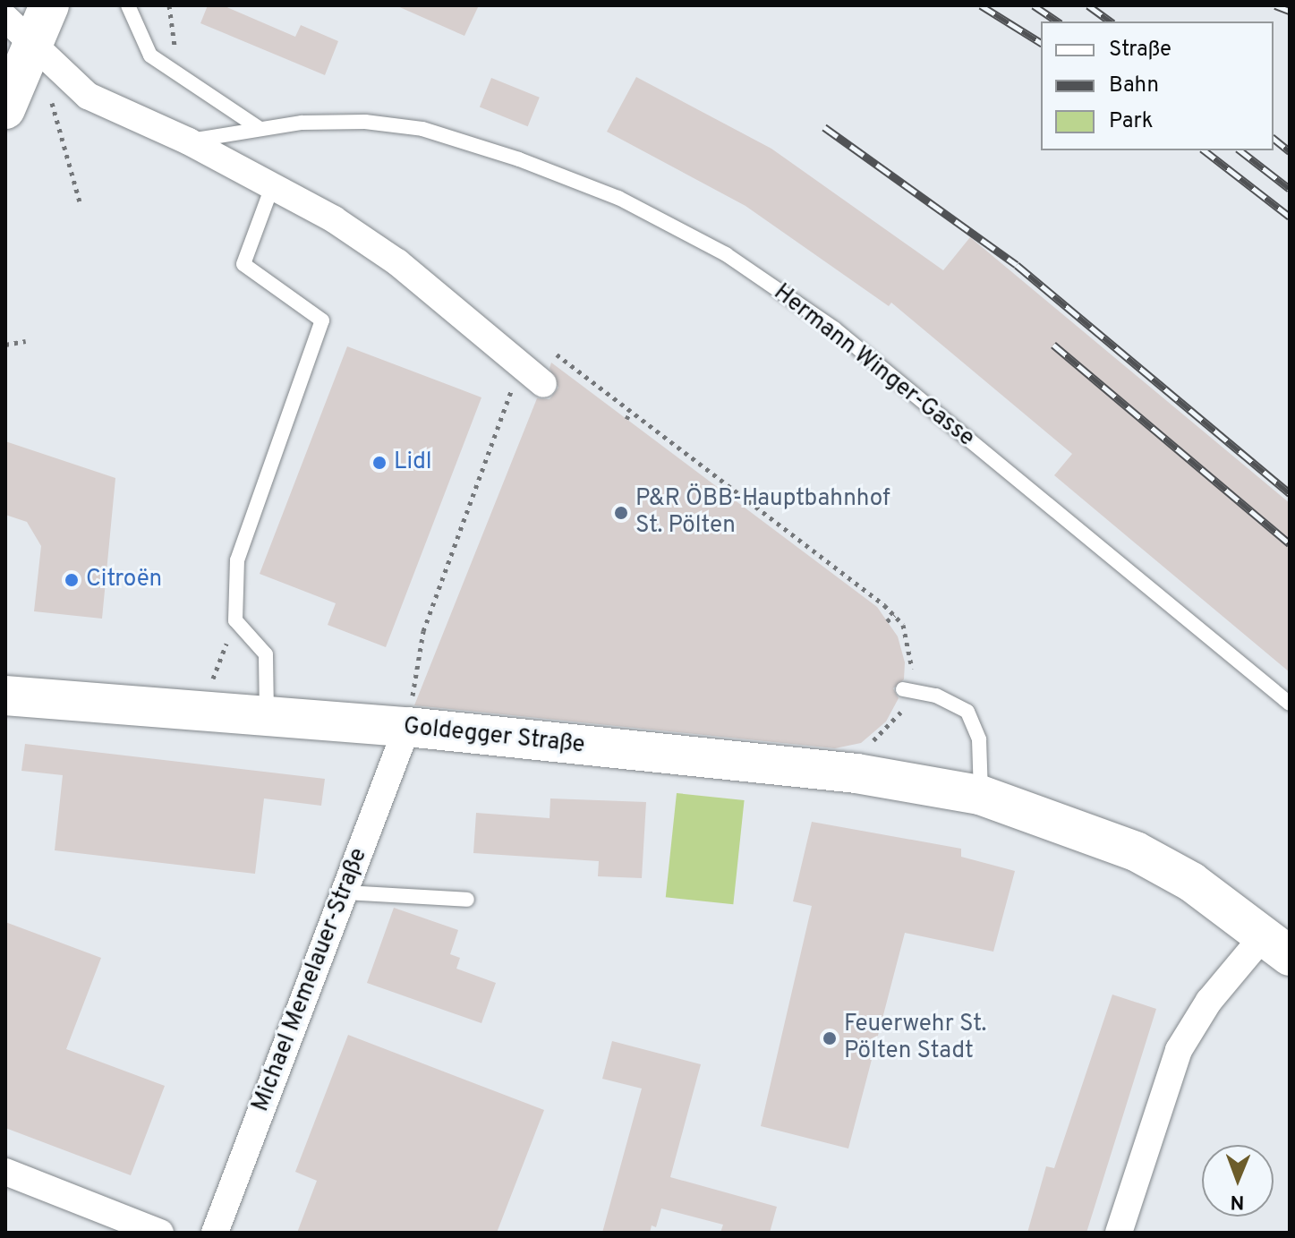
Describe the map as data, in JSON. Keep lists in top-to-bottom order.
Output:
{
  "streets": {
    "main road": ["Goldegger Straße"],
    "street": ["Michael Memelauer-Straße"],
    "lane": ["Hermann Winger-Gasse"]
  },
  "crossings": [
    ["Goldegger Straße", "Michael Memelauer-Straße"]
  ],
  "places": [
    "Lidl",
    "P&R ÖBB-Hauptbahnhof St. Pölten",
    "Citroën",
    "Feuerwehr St. Pölten Stadt"
  ],
  "legend": ["Straße", "Bahn", "Park"],
  "north": "bottom"
}
